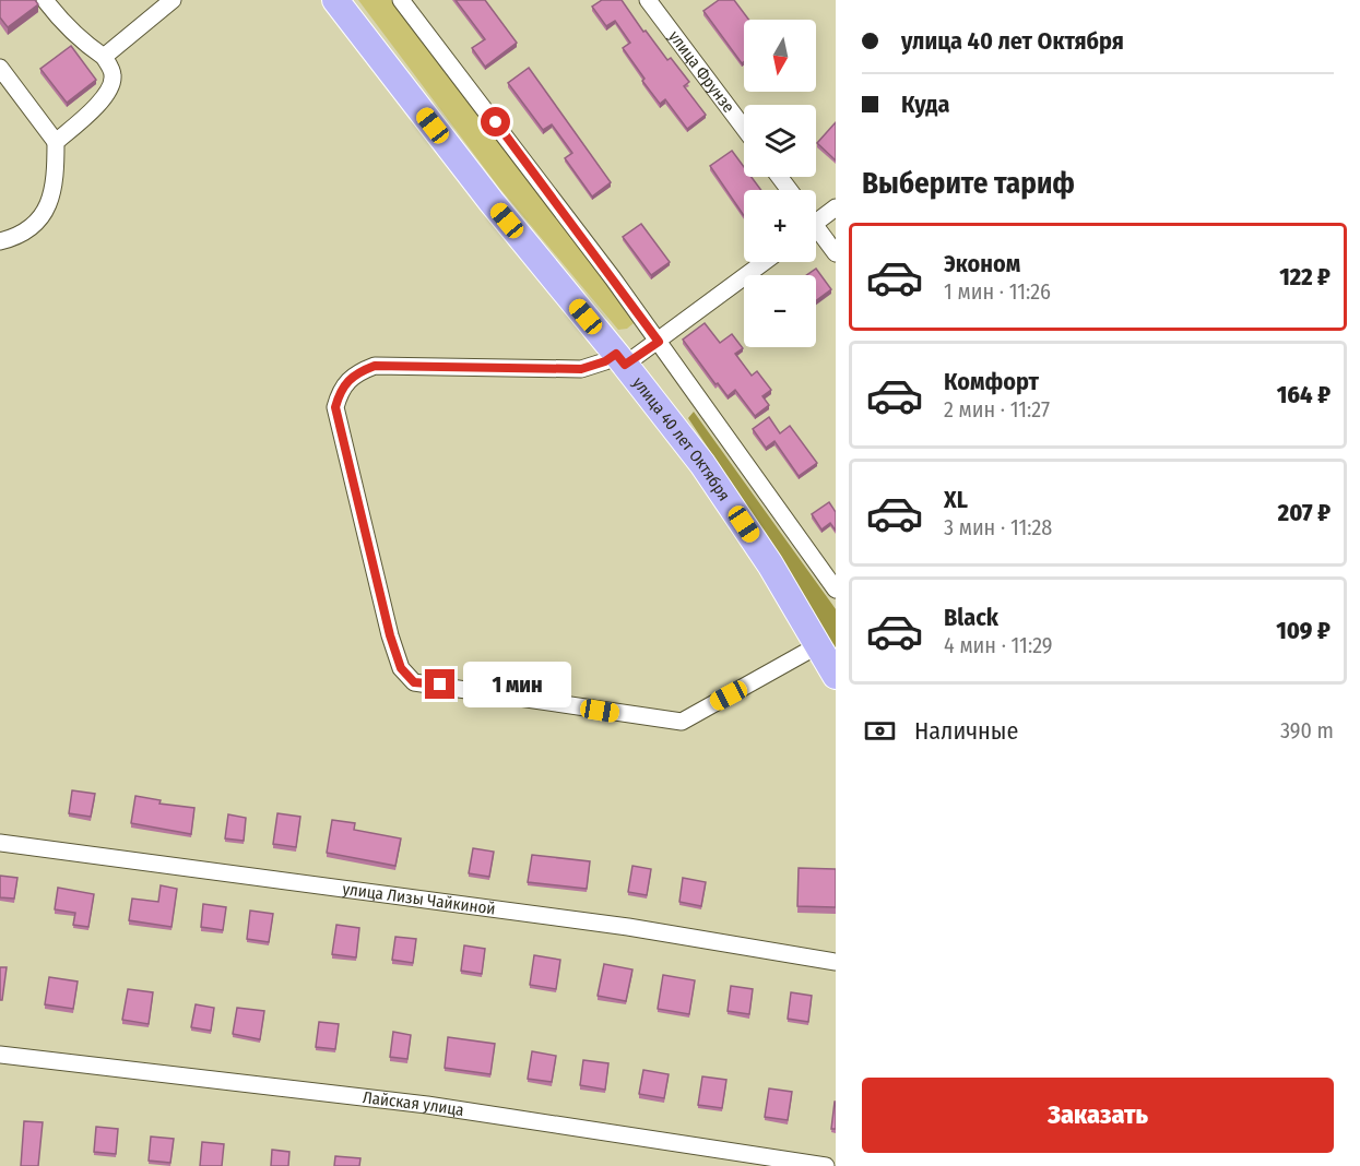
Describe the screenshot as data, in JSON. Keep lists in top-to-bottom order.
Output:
{
  "streets": {
    "main road": ["улица 40 лет Октября"],
    "street": ["улица Фрунзе", "улица Лизы Чайкиной", "Лайская улица"]
  },
  "north": "bottom",
  "page": {
    "banner": ["улица 40 лет Октября", "Куда"],
    "map_buttons": ["+", "−"],
    "heading": "Выберите тариф",
    "list": [
      {
        "name": "Эконом",
        "note": "1 мин · 11:26",
        "value": "122 ₽"
      },
      {
        "name": "Комфорт",
        "note": "2 мин · 11:27",
        "value": "164 ₽"
      },
      {
        "name": "XL",
        "note": "3 мин · 11:28",
        "value": "207 ₽"
      },
      {
        "name": "Black",
        "note": "4 мин · 11:29",
        "value": "109 ₽"
      }
    ],
    "bubble": "1 мин",
    "pay": ["Наличные", "390 m"],
    "buttons": "Заказать"
  }
}
